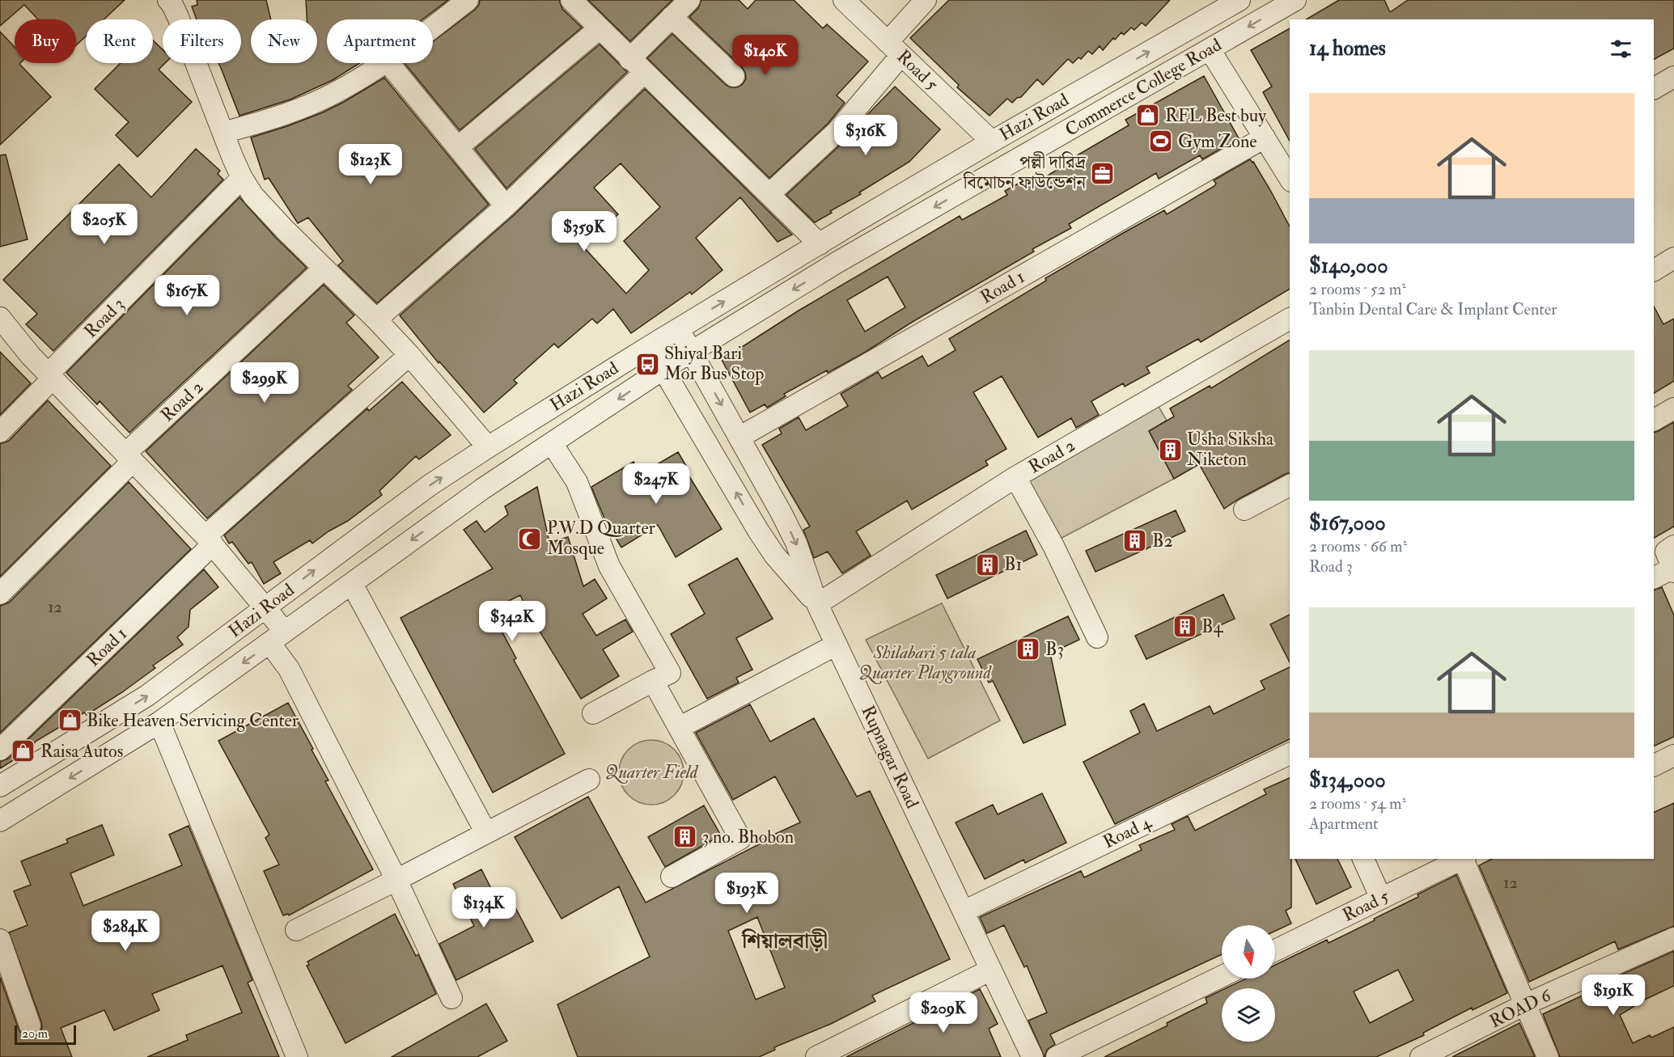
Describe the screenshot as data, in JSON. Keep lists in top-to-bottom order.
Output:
{
  "streets": {
    "street": [
      "Road 5",
      "Commerce College Road",
      "Hazi Road",
      "Road 1",
      "Road 3",
      "Road 2",
      "Rupnagar Road",
      "Road 4",
      "ROAD 6"
    ]
  },
  "crossings": [
    ["Road 5", "Hazi Road"],
    ["Commerce College Road", "Hazi Road"],
    ["Commerce College Road", "Rupnagar Road"],
    ["Hazi Road", "Rupnagar Road"],
    ["Road 1", "Rupnagar Road"],
    ["Road 2", "Rupnagar Road"],
    ["Rupnagar Road", "Road 4"]
  ],
  "districts": ["শিয়ালবাড়ী"],
  "parks": ["Shilabari 5 tala Quarter Playground", "Quarter Field"],
  "places": {
    "shop": ["RFL Best buy", "Bike Heaven Servicing Center", "Raisa Autos"],
    "sports": ["Gym Zone"],
    "office": ["পল্লী দারিদ্র বিমোচন ফাউন্ডেশন"],
    "bus stop": ["Shiyal Bari Mor Bus Stop"],
    "building": [
      "Usha Siksha Niketon",
      "B2",
      "B1",
      "B4",
      "B3",
      "3 no. Bhobon"
    ],
    "mosque": ["P.W.D Quarter Mosque"]
  },
  "house_numbers": ["12", "12"],
  "scale_bar": "20 m",
  "north": "bottom",
  "page": {
    "chip": [
      "Buy",
      "Rent",
      "Filters",
      "New",
      "Apartment"
    ],
    "heading": "14 homes",
    "price": [
      "$140K",
      "$316K",
      "$123K",
      "$205K",
      "$359K",
      "$167K",
      "$299K",
      "$247K",
      "$342K",
      "$193K",
      "$134K",
      "$284K",
      "$191K",
      "$209K"
    ],
    "list": [
      {
        "name": "$140,000",
        "note": "2 rooms · 52 m² · Tanbin Dental Care & Implant Center"
      },
      {
        "name": "$167,000",
        "note": "2 rooms · 66 m² · Road 3"
      },
      {
        "name": "$134,000",
        "note": "2 rooms · 54 m² · Apartment"
      }
    ],
    "scale": "20 m"
  }
}
